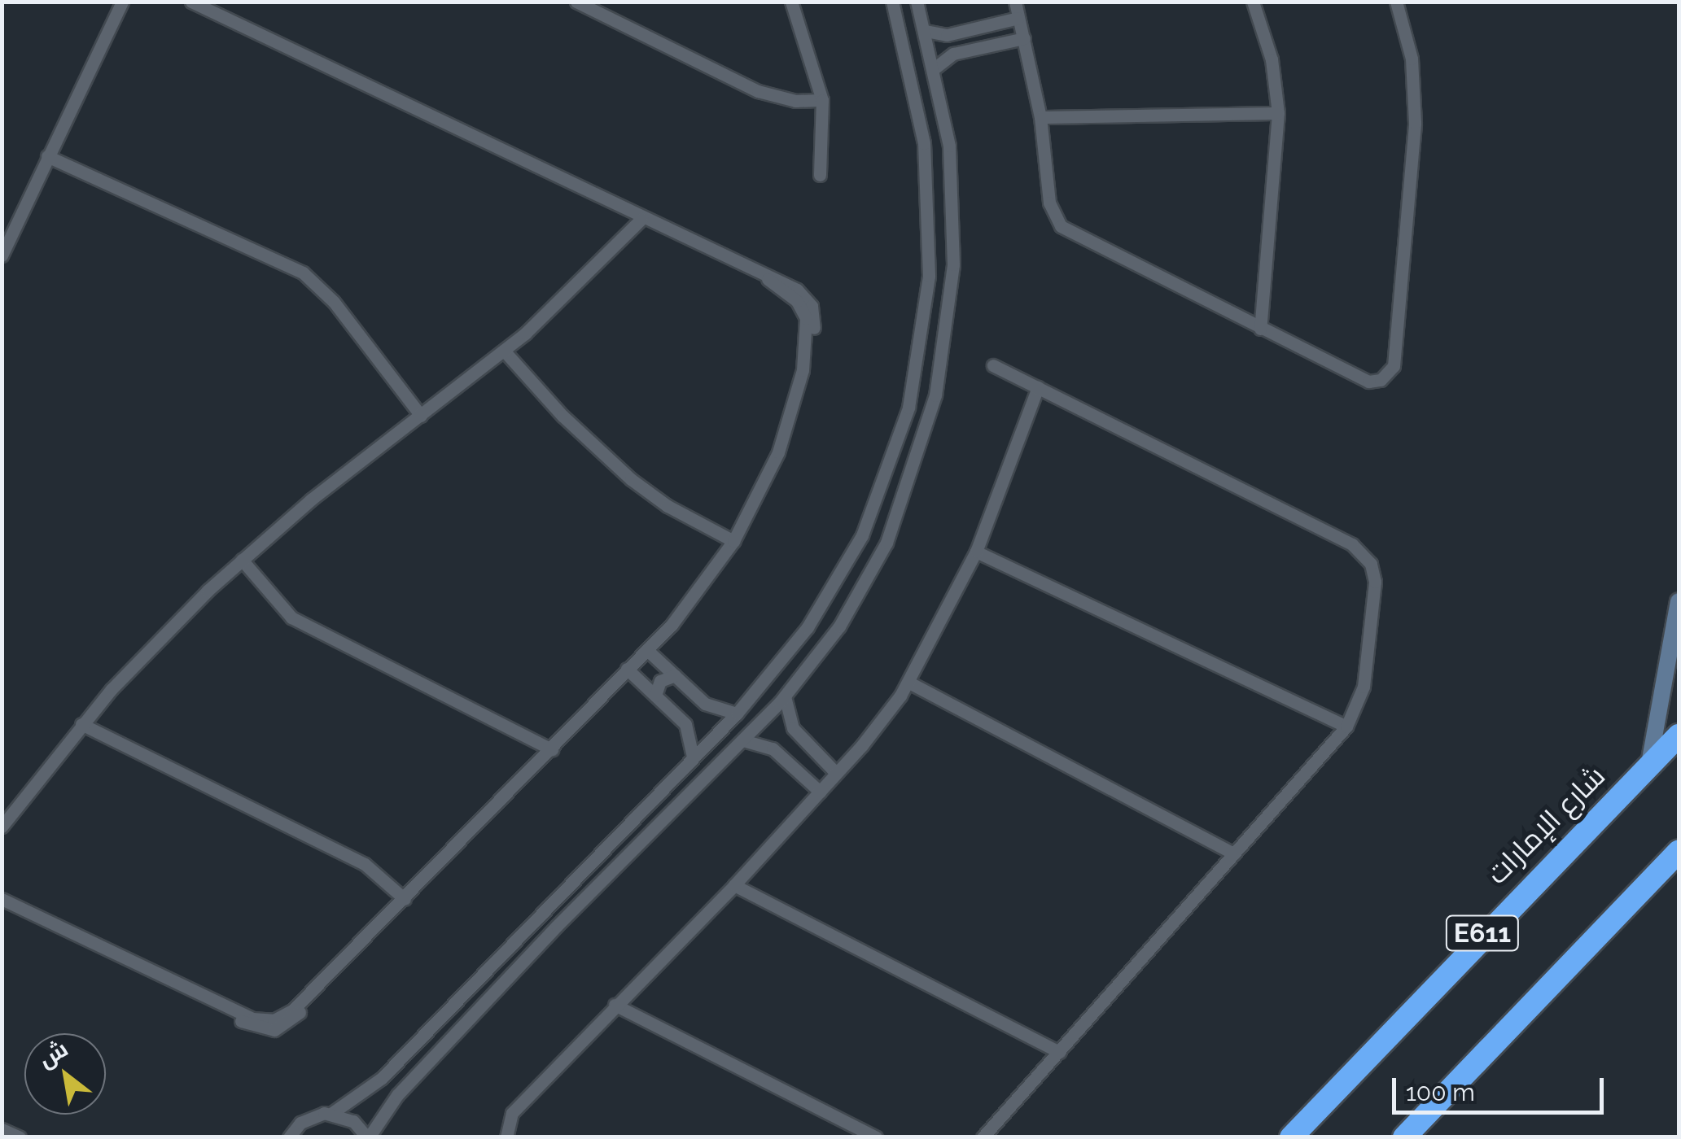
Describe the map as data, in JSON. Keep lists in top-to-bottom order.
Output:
{
  "streets": {
    "highway": ["شارع الإمارات", "E611"]
  },
  "scale_bar": "100 m",
  "north": "top left"
}
